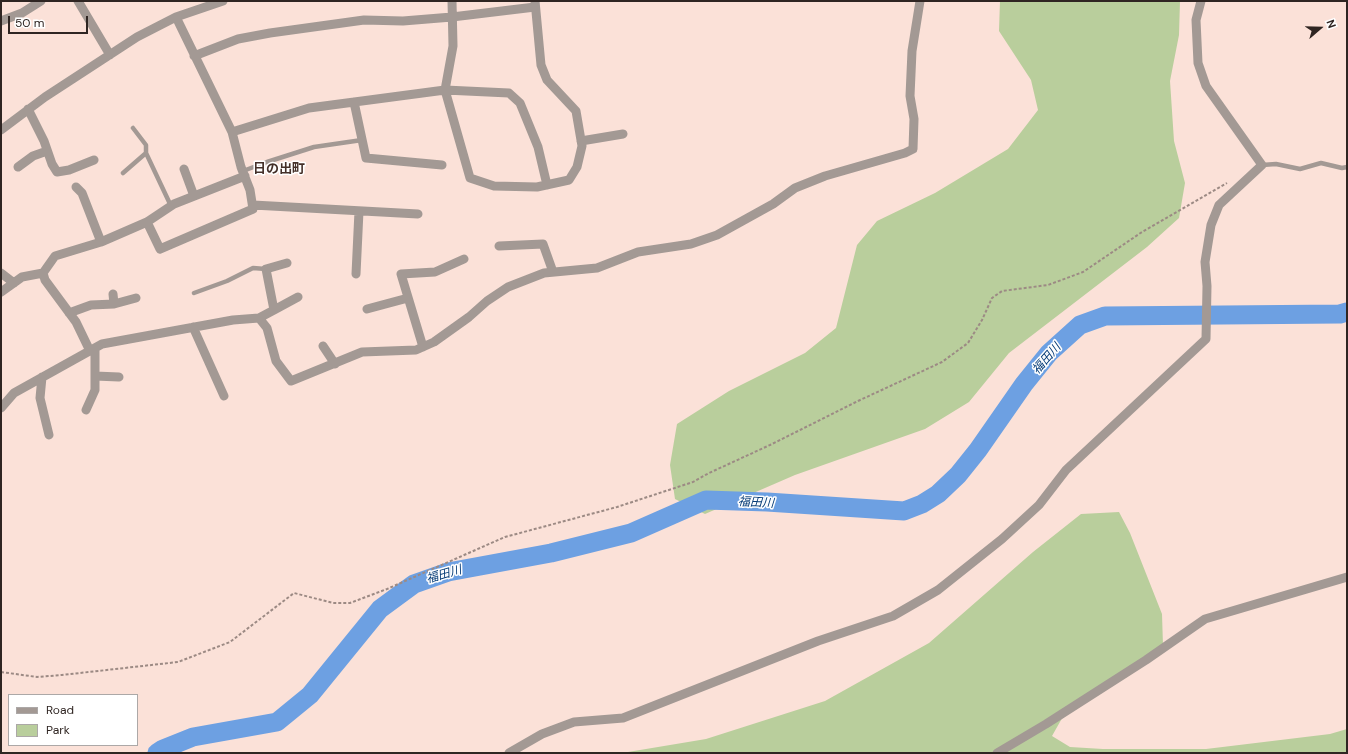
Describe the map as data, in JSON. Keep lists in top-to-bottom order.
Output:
{
  "districts": ["日の出町"],
  "water": ["福田川"],
  "legend": ["Road", "Park"],
  "scale_bar": "50 m",
  "north": "right"
}
